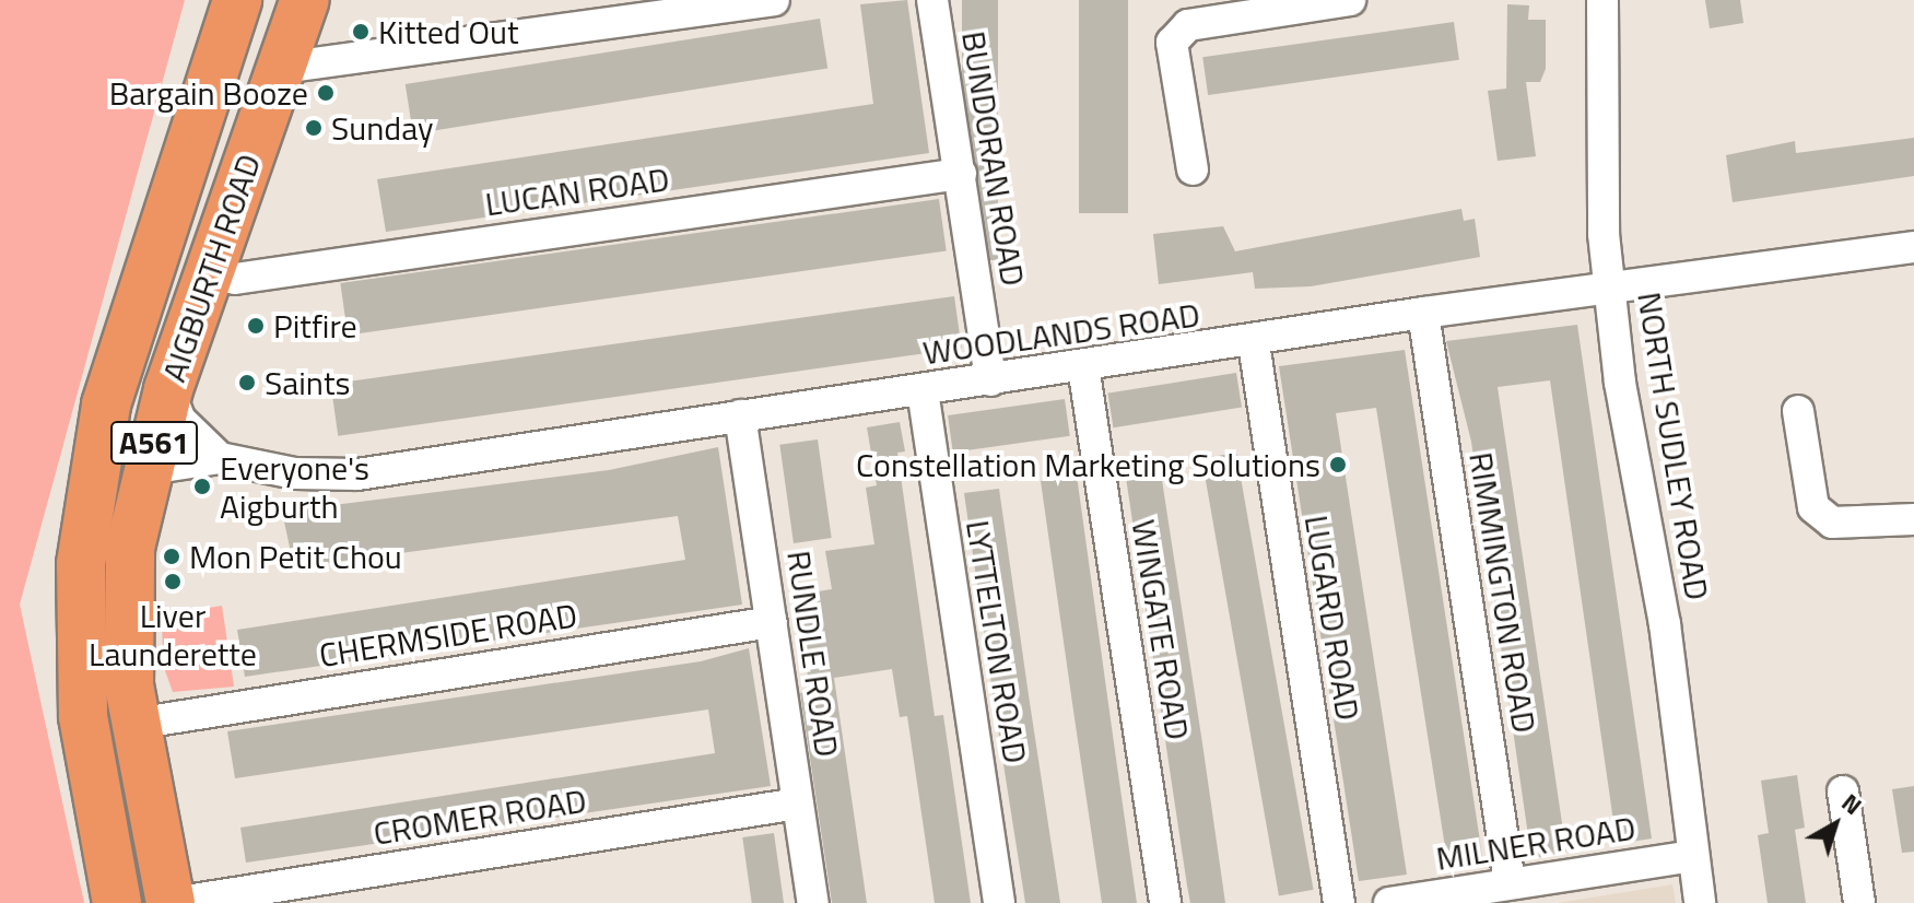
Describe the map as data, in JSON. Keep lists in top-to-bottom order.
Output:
{
  "streets": {
    "highway": ["AIGBURTH ROAD", "A561"],
    "street": [
      "BUNDORAN ROAD",
      "LUCAN ROAD",
      "WOODLANDS ROAD",
      "NORTH SUDLEY ROAD",
      "RIMMINGTON ROAD",
      "LUGARD ROAD",
      "WINGATE ROAD",
      "CHERMSIDE ROAD",
      "LYTTELTON ROAD",
      "RUNDLE ROAD",
      "CROMER ROAD",
      "MILNER ROAD"
    ]
  },
  "crossings": [
    ["BUNDORAN ROAD", "LUCAN ROAD"],
    ["BUNDORAN ROAD", "WOODLANDS ROAD"],
    ["LUCAN ROAD", "AIGBURTH ROAD"],
    ["AIGBURTH ROAD", "WOODLANDS ROAD"],
    ["AIGBURTH ROAD", "CHERMSIDE ROAD"],
    ["AIGBURTH ROAD", "CROMER ROAD"],
    ["WOODLANDS ROAD", "NORTH SUDLEY ROAD"],
    ["WOODLANDS ROAD", "RIMMINGTON ROAD"],
    ["WOODLANDS ROAD", "LUGARD ROAD"],
    ["WOODLANDS ROAD", "WINGATE ROAD"],
    ["WOODLANDS ROAD", "LYTTELTON ROAD"],
    ["WOODLANDS ROAD", "RUNDLE ROAD"],
    ["NORTH SUDLEY ROAD", "MILNER ROAD"],
    ["RIMMINGTON ROAD", "MILNER ROAD"],
    ["CHERMSIDE ROAD", "RUNDLE ROAD"],
    ["RUNDLE ROAD", "CROMER ROAD"]
  ],
  "places": [
    "Kitted Out",
    "Bargain Booze",
    "Sunday",
    "Pitfire",
    "Saints",
    "Constellation Marketing Solutions",
    "Everyone's Aigburth",
    "Mon Petit Chou",
    "Liver Launderette"
  ],
  "north": "top right"
}
